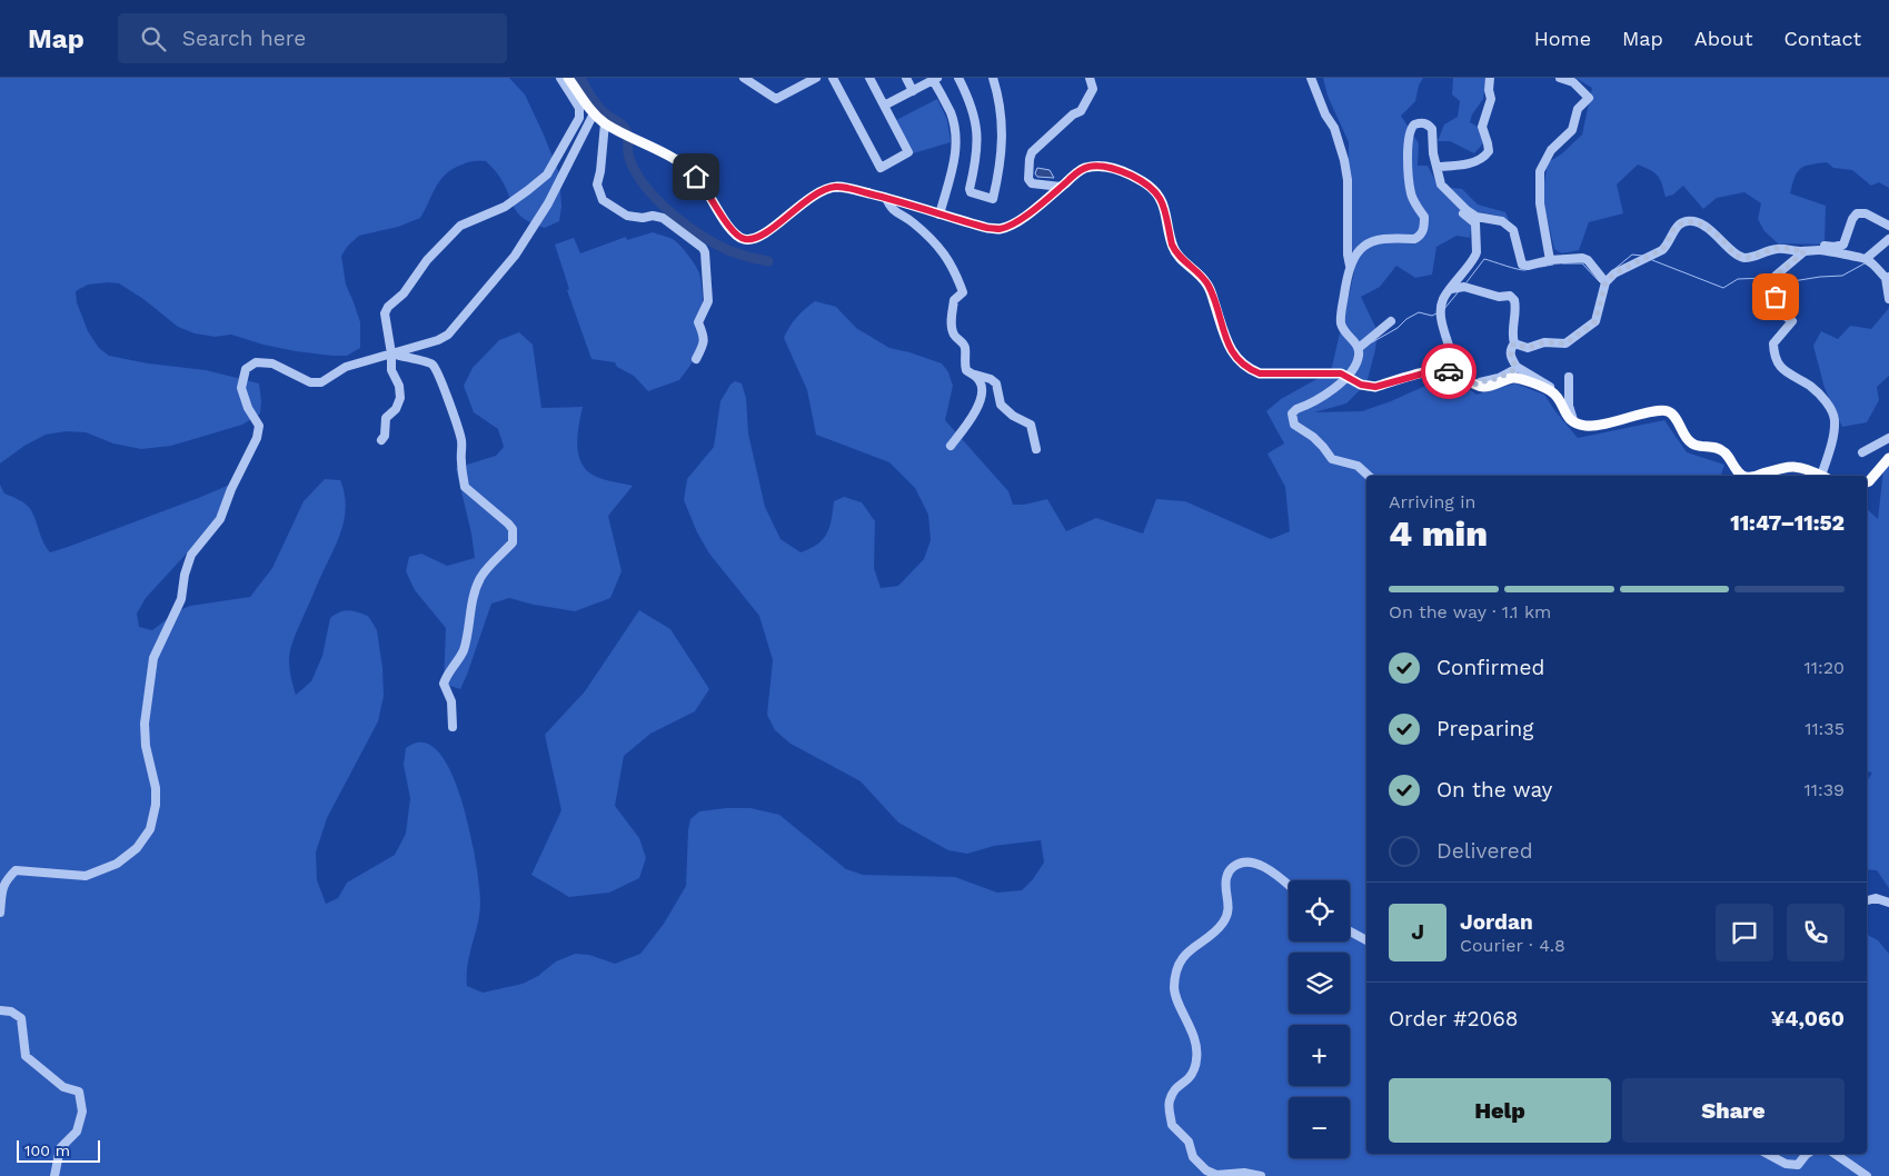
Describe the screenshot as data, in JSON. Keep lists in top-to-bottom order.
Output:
{
  "scale_bar": "100 m",
  "page": {
    "header": "Map",
    "search": "Search here",
    "nav": [
      "Home",
      "Map",
      "About",
      "Contact"
    ],
    "heading": ["4 min", "Arriving in", "11:47–11:52"],
    "panel": [
      "Jordan",
      "Courier · 4.8",
      "Order #2068",
      "¥4,060"
    ],
    "bar": "On the way · 1.1 km",
    "list": [
      ["Confirmed", "11:20"],
      ["Preparing", "11:35"],
      ["On the way", "11:39"],
      "Delivered"
    ],
    "map_buttons": ["+", "−"],
    "round": "J",
    "buttons": ["Help", "Share"],
    "scale": "100 m"
  }
}
